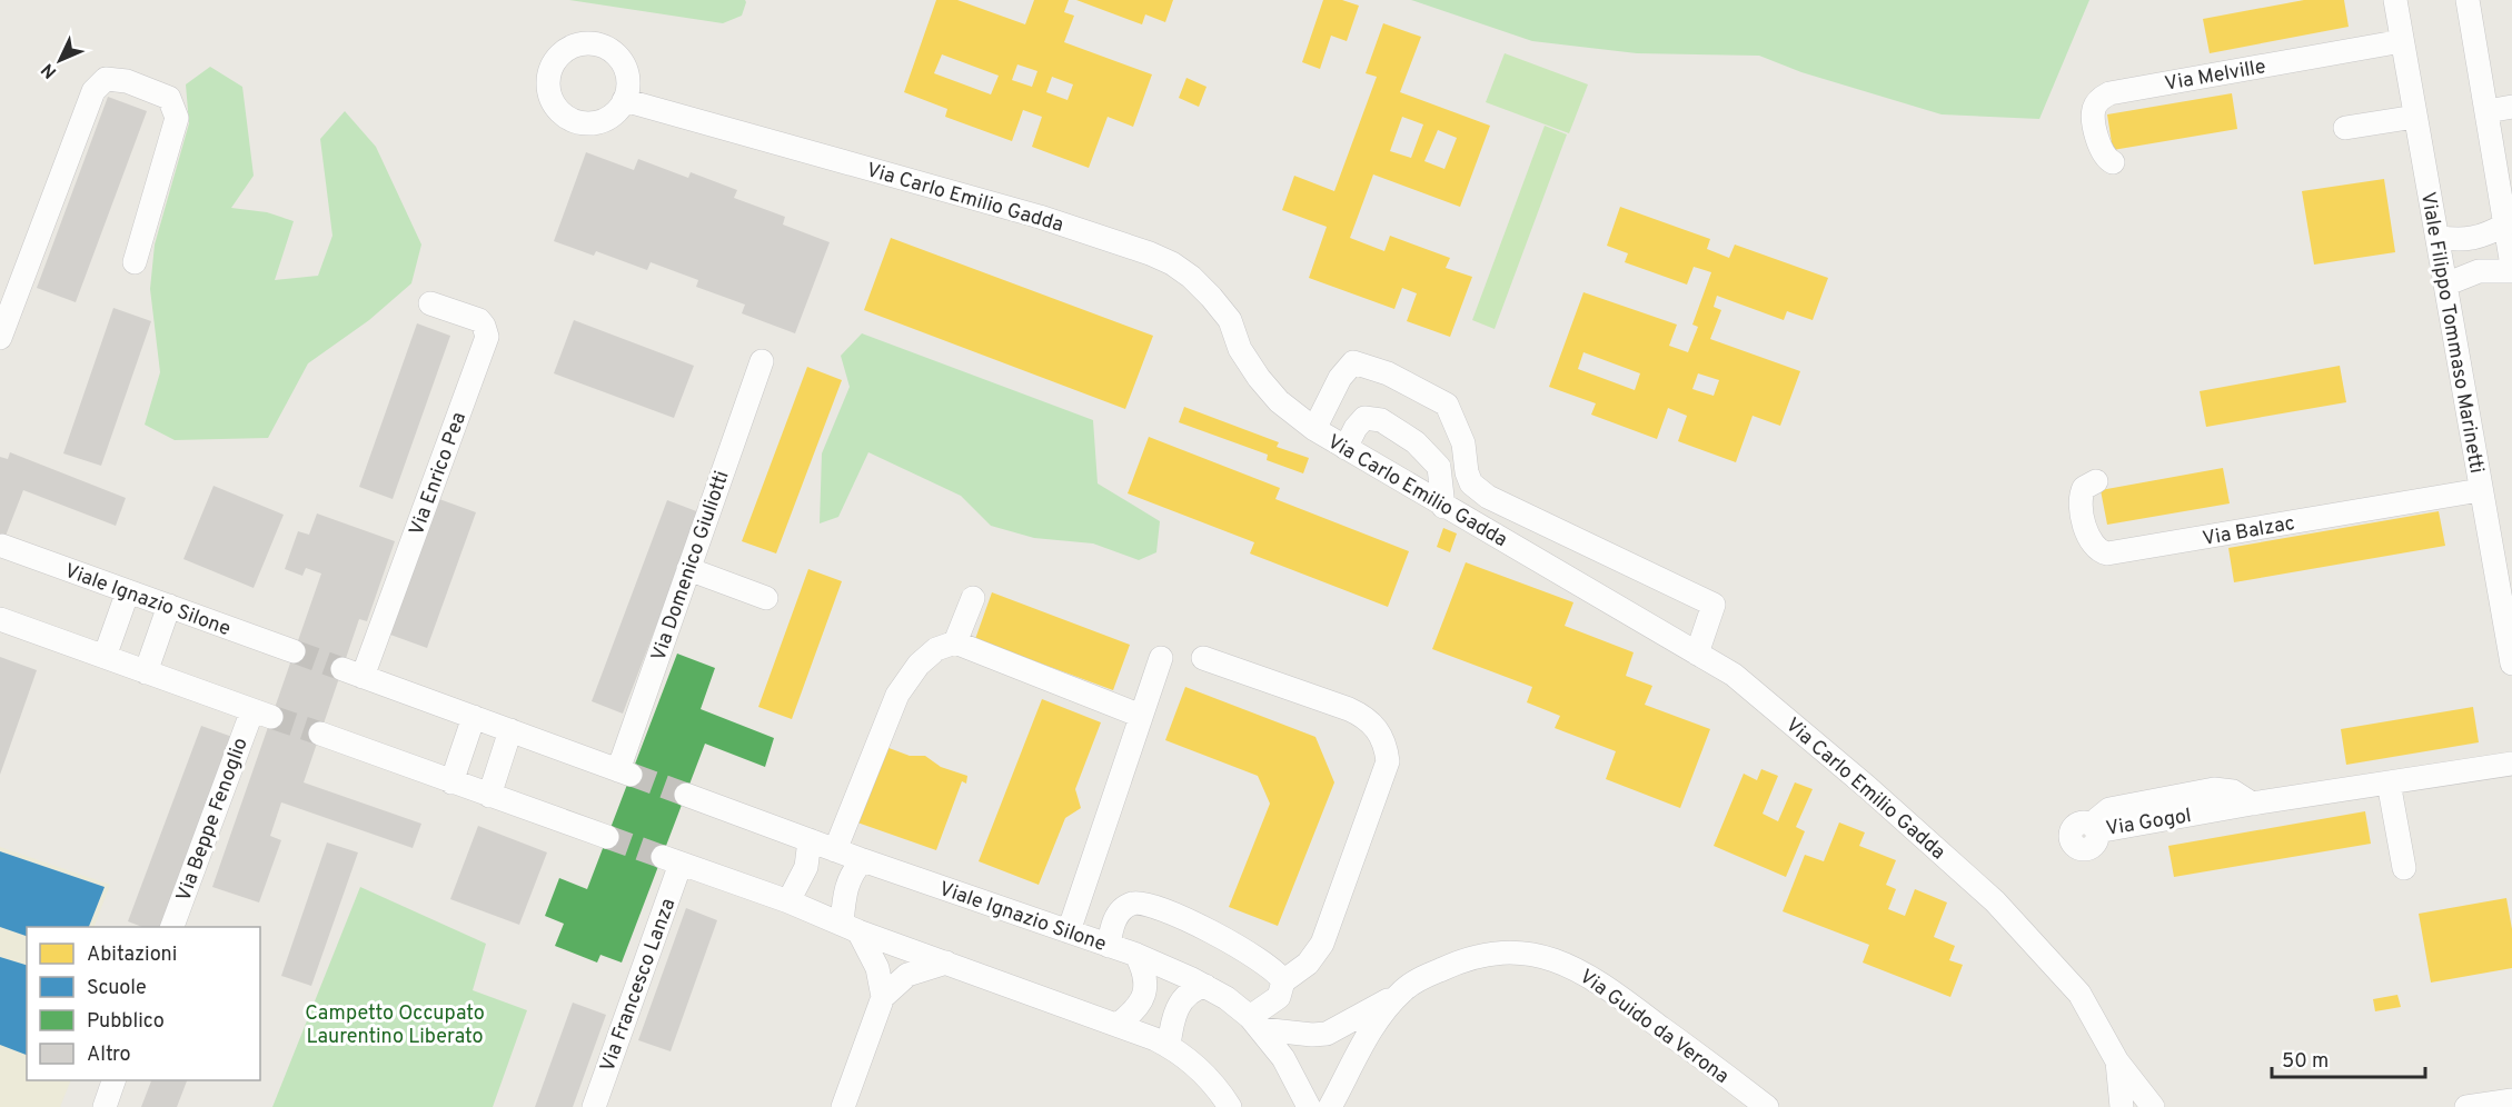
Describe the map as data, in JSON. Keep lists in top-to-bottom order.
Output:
{
  "streets": {
    "street": [
      "Via Melville",
      "Via Carlo Emilio Gadda",
      "Viale Filippo Tommaso Marinetti",
      "Via Enrico Pea",
      "Via Balzac",
      "Via Domenico Giuliotti",
      "Viale Ignazio Silone",
      "Via Beppe Fenoglio",
      "Via Gogol",
      "Via Francesco Lanza",
      "Via Guido da Verona"
    ]
  },
  "crossings": [
    ["Via Melville", "Viale Filippo Tommaso Marinetti"],
    ["Viale Filippo Tommaso Marinetti", "Via Balzac"]
  ],
  "parks": ["Campetto Occupato Laurentino Liberato"],
  "legend": [
    "Abitazioni",
    "Scuole",
    "Pubblico",
    "Altro"
  ],
  "scale_bar": "50 m",
  "north": "bottom left"
}
